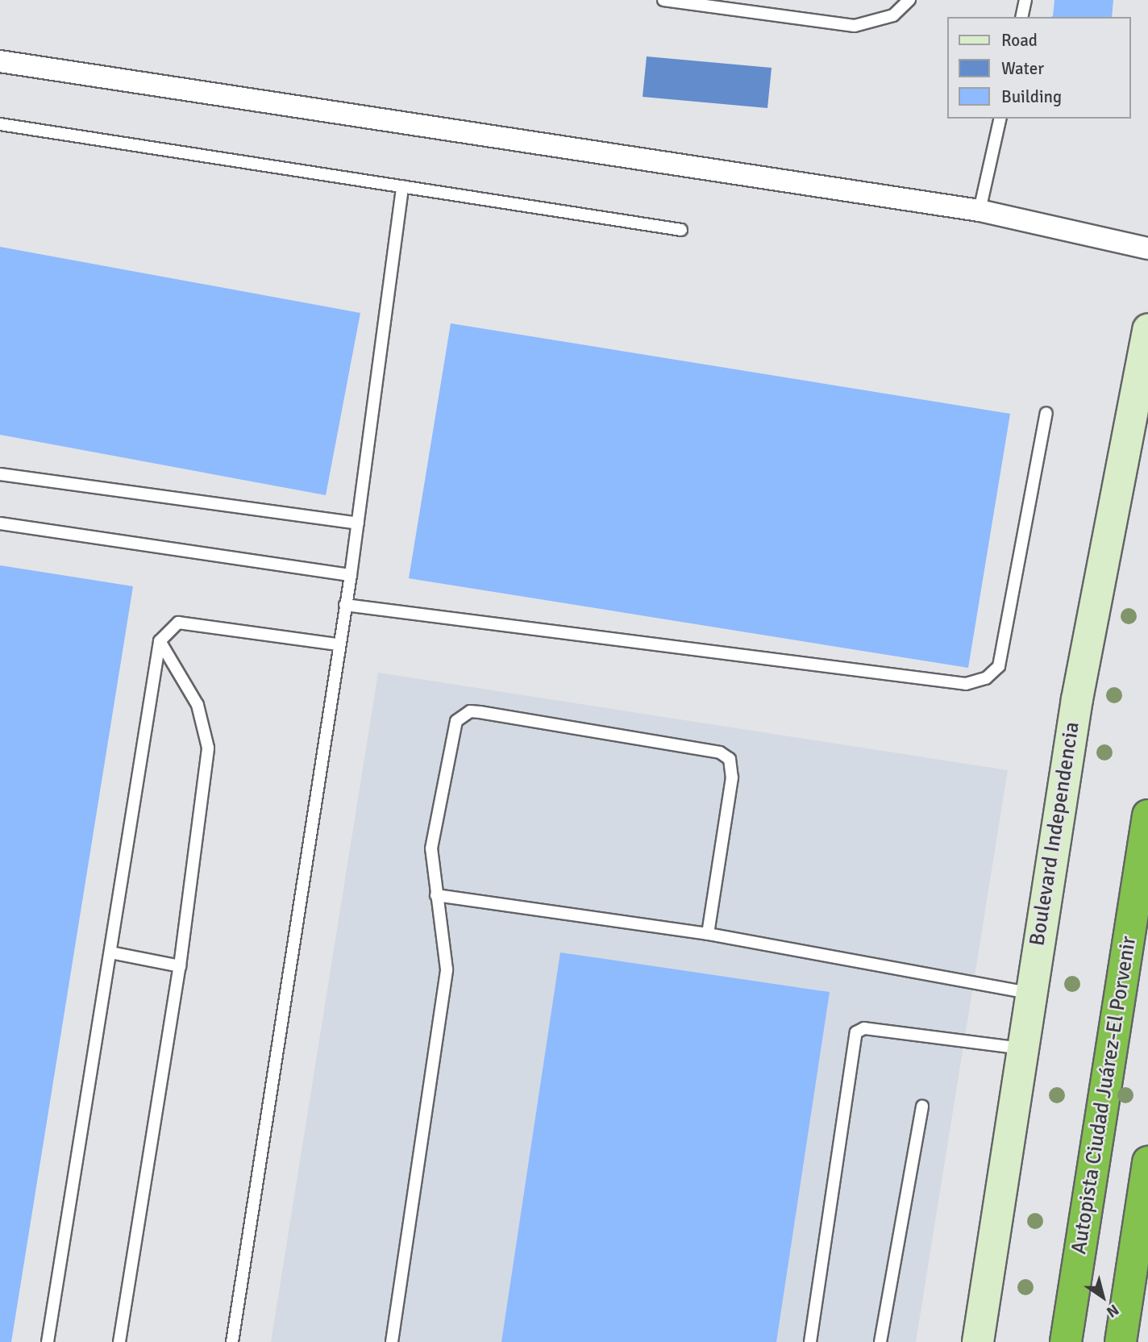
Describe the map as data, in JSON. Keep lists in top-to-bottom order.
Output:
{
  "streets": {
    "highway": ["Autopista Ciudad Juárez-El Porvenir"],
    "main road": ["Boulevard Independencia"]
  },
  "legend": ["Road", "Water", "Building"],
  "north": "bottom right"
}
